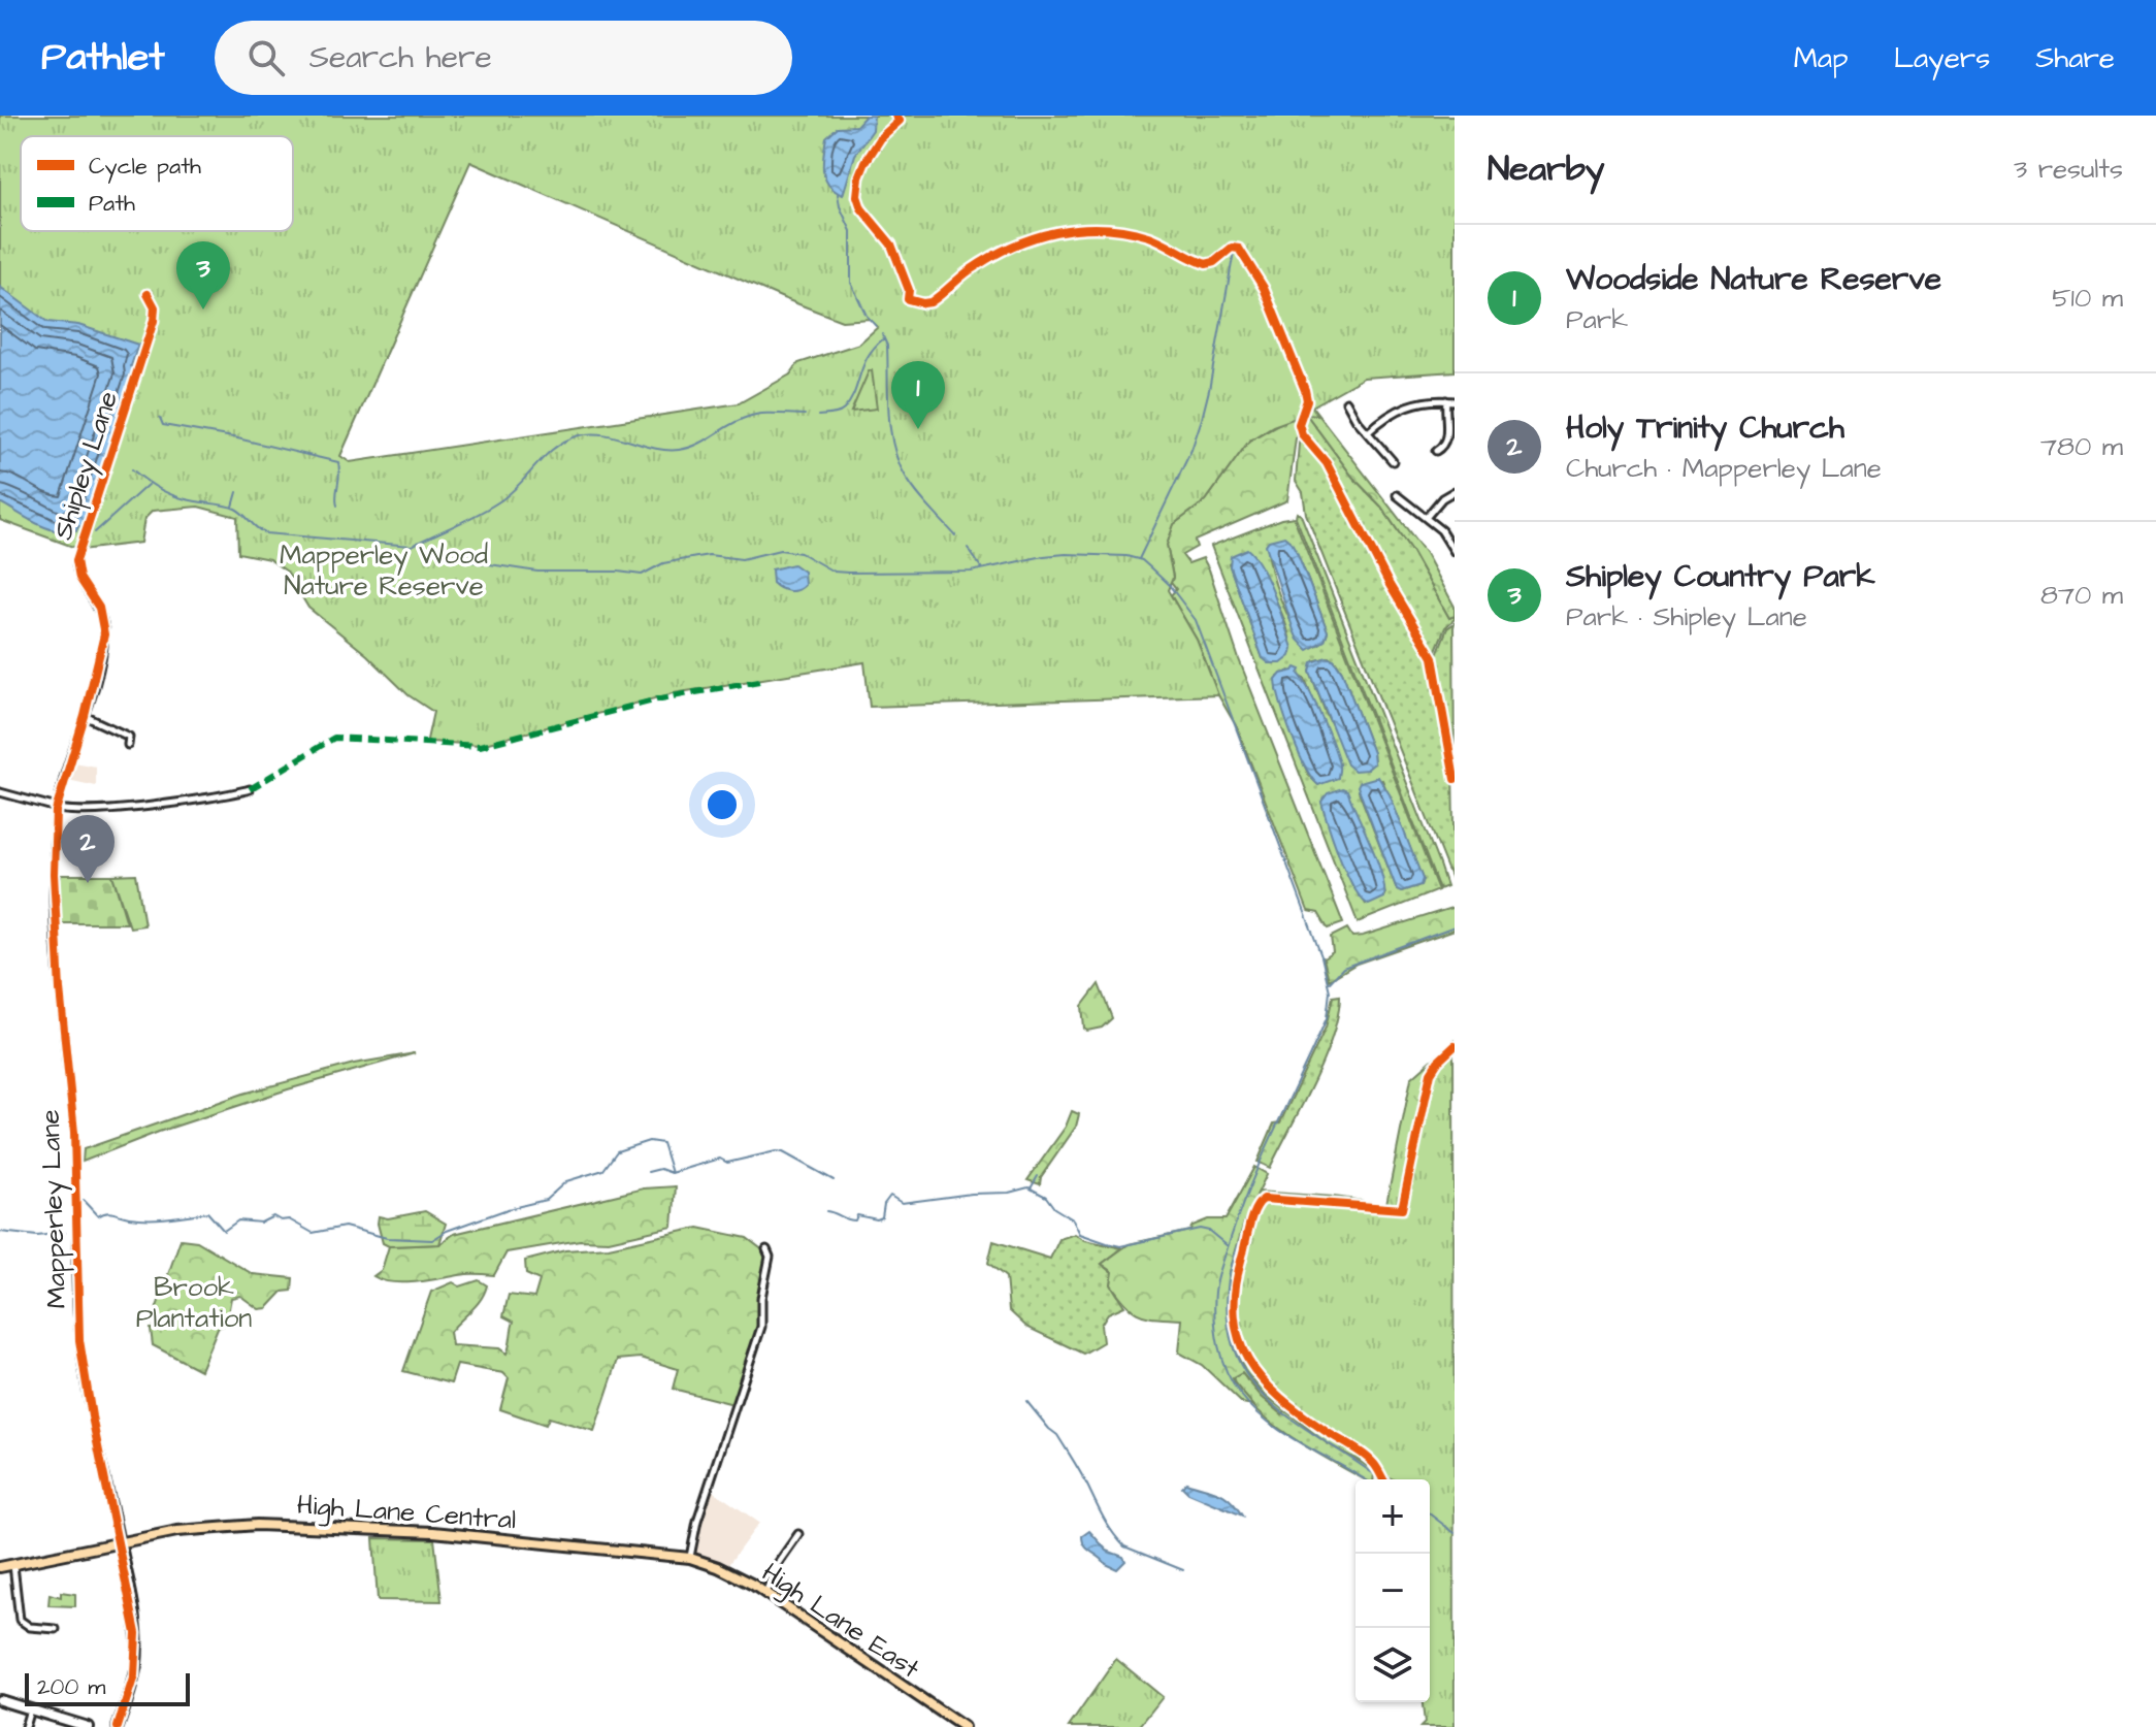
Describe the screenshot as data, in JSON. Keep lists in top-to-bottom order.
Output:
{
  "streets": {
    "main road": ["High Lane Central", "High Lane East"],
    "street": ["Shipley Lane", "Mapperley Lane"]
  },
  "crossings": [
    ["Shipley Lane", "Mapperley Lane"],
    ["Mapperley Lane", "High Lane Central"],
    ["High Lane Central", "High Lane East"]
  ],
  "parks": ["Mapperley Wood Nature Reserve", "Brook Plantation"],
  "legend": ["Cycle path", "Path"],
  "scale_bar": "200 m",
  "page": {
    "header": "Pathlet",
    "search": "Search here",
    "nav": ["Map", "Layers", "Share"],
    "heading": ["Nearby", "3 results"],
    "list": [
      {
        "mark": "1",
        "name": "Woodside Nature Reserve",
        "note": "Park",
        "value": "510 m"
      },
      {
        "mark": "2",
        "name": "Holy Trinity Church",
        "note": "Church · Mapperley Lane",
        "value": "780 m"
      },
      {
        "mark": "3",
        "name": "Shipley Country Park",
        "note": "Park · Shipley Lane",
        "value": "870 m"
      }
    ],
    "pins": ["3", "1", "2"],
    "map_buttons": ["+", "−"],
    "scale": "200 m"
  }
}
